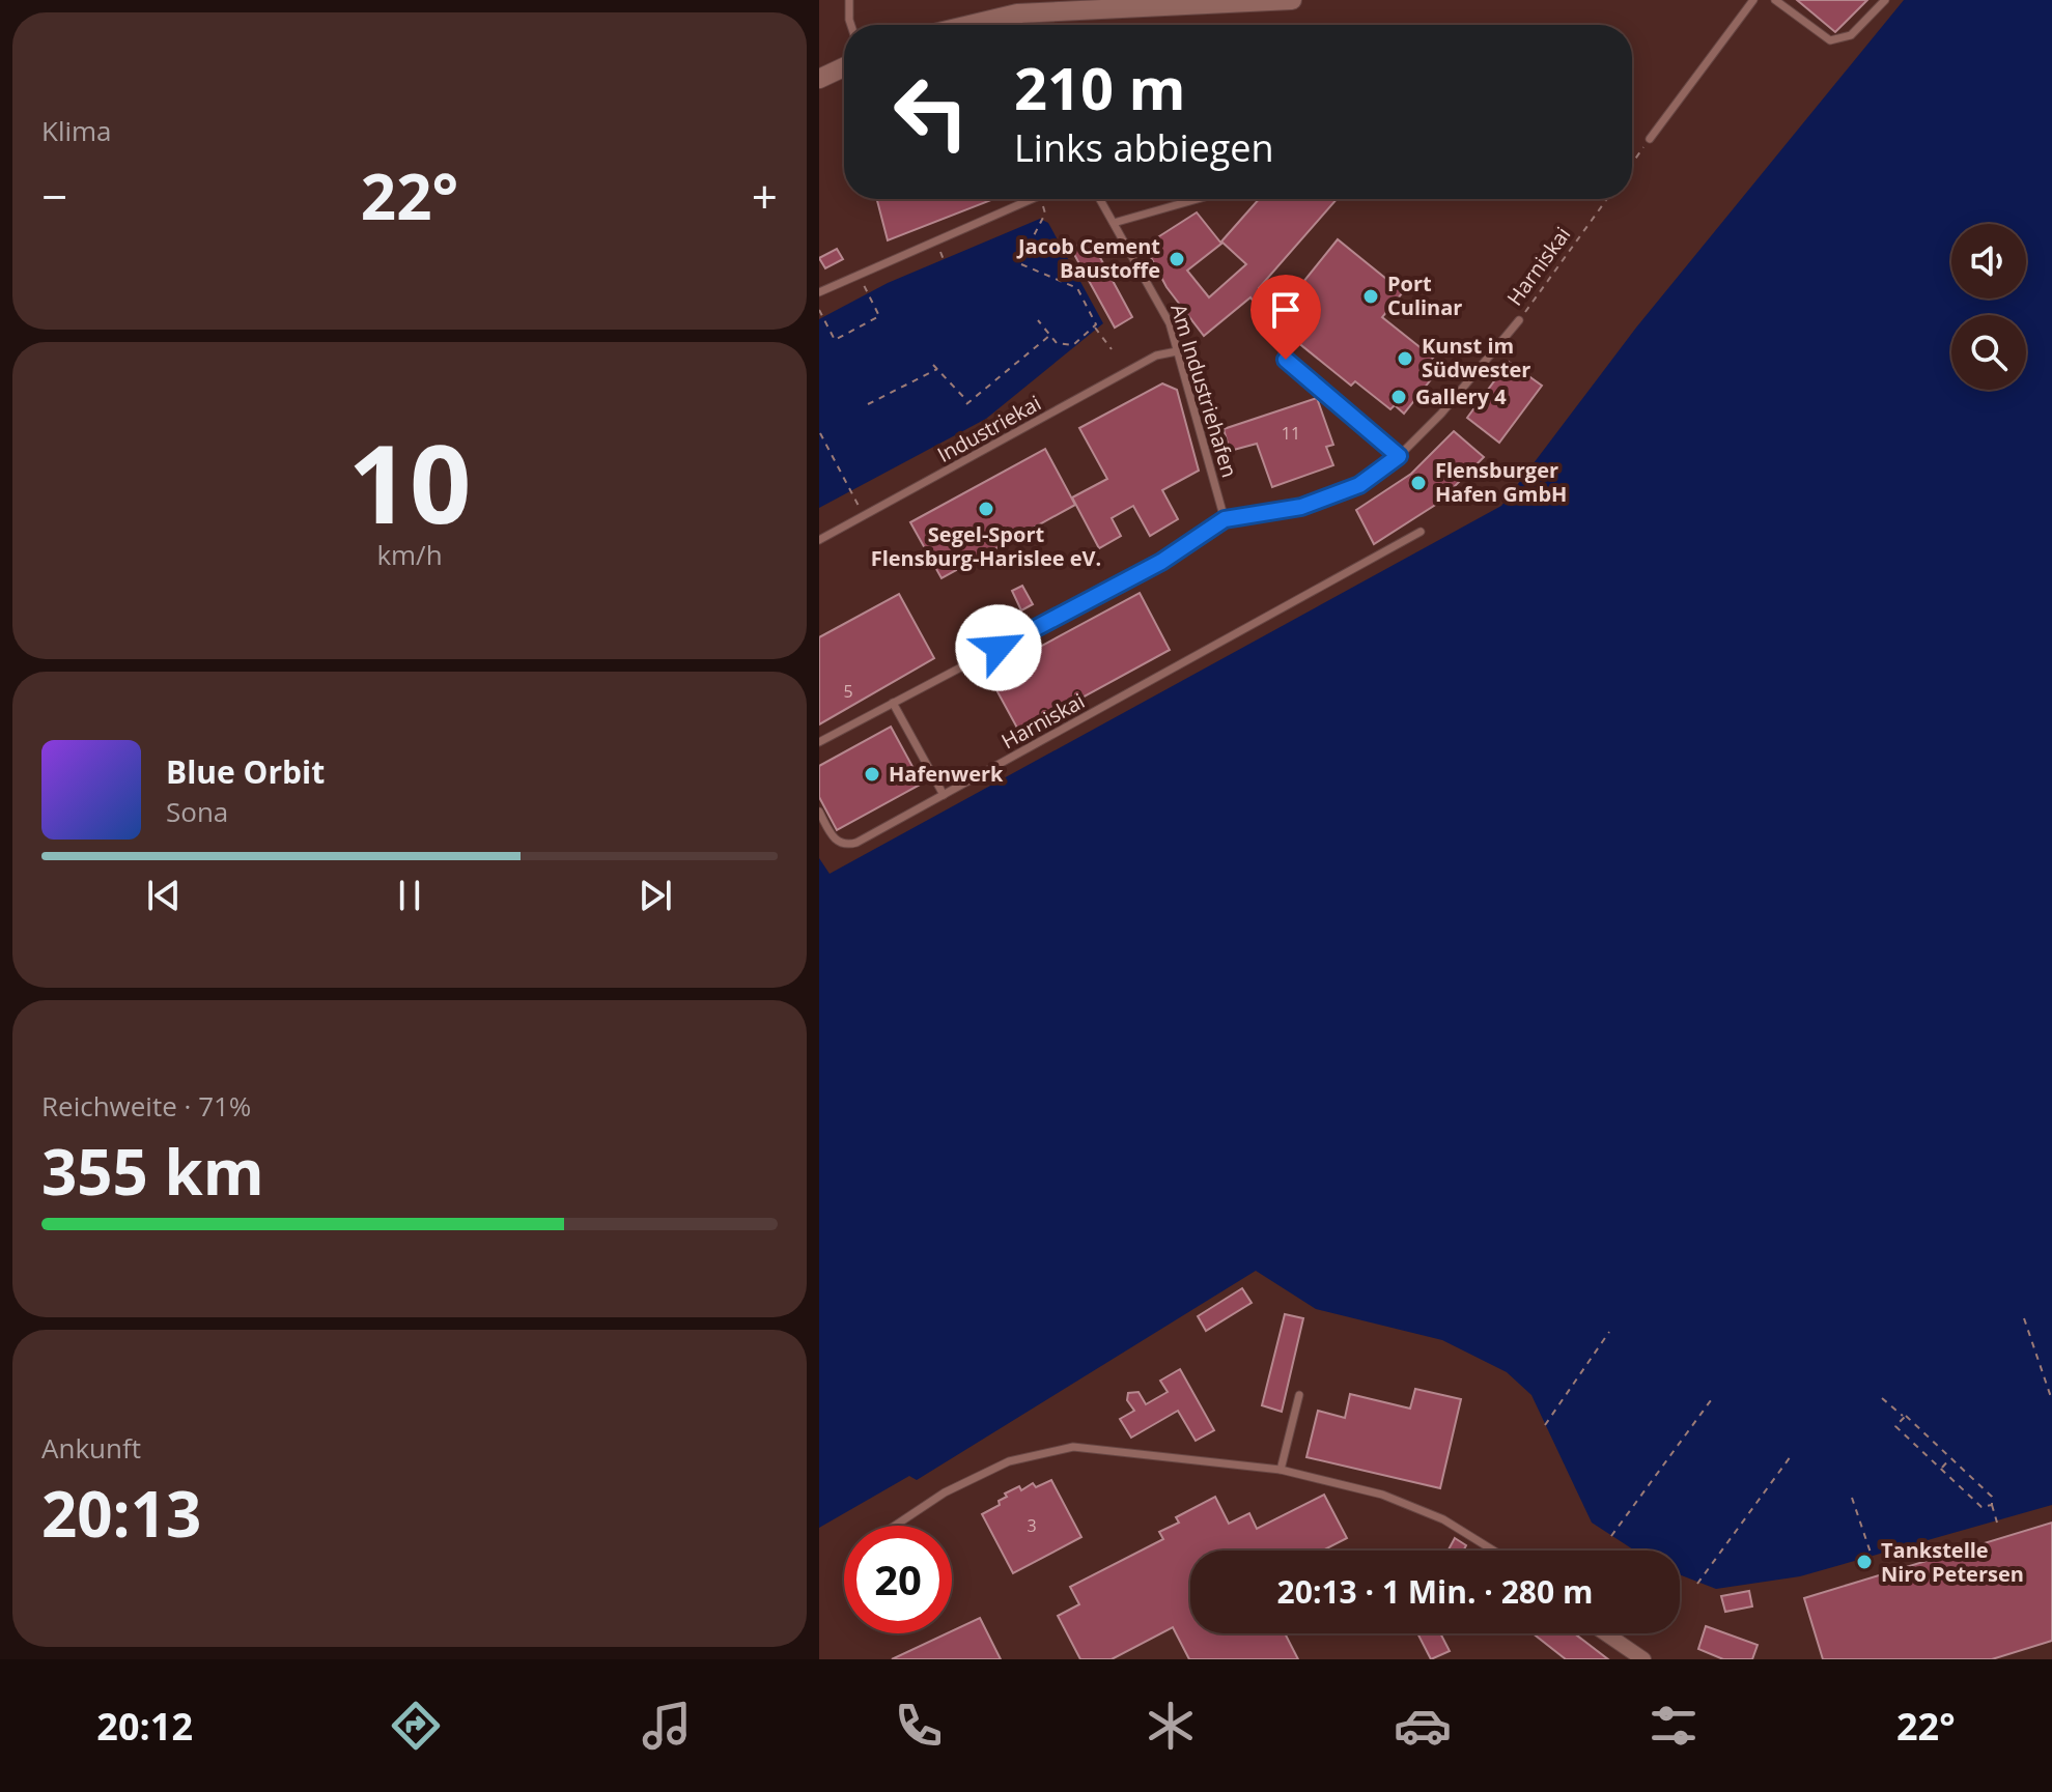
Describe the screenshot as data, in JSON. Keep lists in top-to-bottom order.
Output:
{
  "streets": {
    "lane": ["Harniskai", "Am Industriehafen", "Industriekai"]
  },
  "crossings": [
    ["Harniskai", "Am Industriehafen"],
    ["Am Industriehafen", "Industriekai"]
  ],
  "places": [
    "Jacob Cement Baustoffe",
    "Port Culinar",
    "Kunst im Südwester",
    "Gallery 4",
    "Flensburger Hafen GmbH",
    "Segel-Sport Flensburg-Harislee eV.",
    "Hafenwerk",
    "Tankstelle Niro Petersen"
  ],
  "house_numbers": ["11", "5", "3"],
  "page": {
    "tile": [
      "Klima",
      ["10", "km/h"],
      ["Reichweite · 71%", "355 km"],
      ["Ankunft", "20:13"]
    ],
    "turn": ["210 m", "Links abbiegen"],
    "heat": ["−", "22°", "+"],
    "song": ["Blue Orbit", "Sona"],
    "limit": "20",
    "trip": "20:13 · 1 Min. · 280 m",
    "tabs": ["20:12", "22°"]
  }
}
